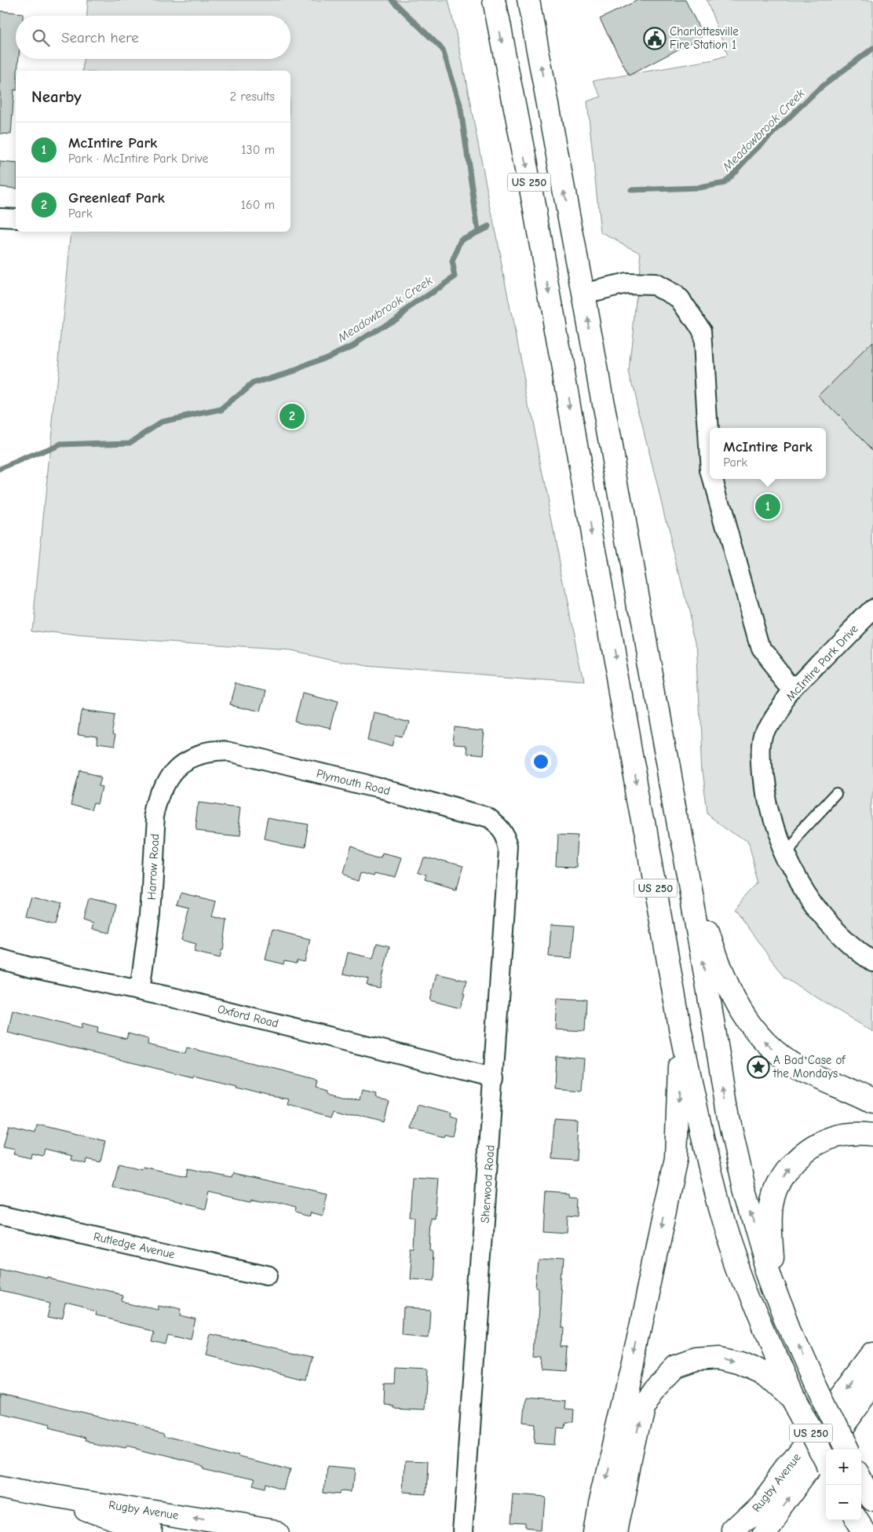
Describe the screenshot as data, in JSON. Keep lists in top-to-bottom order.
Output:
{
  "streets": {
    "main road": ["US 250", "Rugby Avenue"],
    "street": [
      "McIntire Park Drive",
      "Plymouth Road",
      "Harrow Road",
      "Oxford Road",
      "Sherwood Road",
      "Rutledge Avenue"
    ]
  },
  "crossings": [
    ["Plymouth Road", "Harrow Road"],
    ["Plymouth Road", "Sherwood Road"],
    ["Harrow Road", "Oxford Road"],
    ["Oxford Road", "Sherwood Road"]
  ],
  "water": ["Meadowbrook Creek"],
  "places": {
    "public building": ["Charlottesville Fire Station 1"],
    "place": ["A Bad Case of the Mondays"]
  },
  "page": {
    "search": "Search here",
    "heading": ["Nearby", "2 results"],
    "list": [
      {
        "mark": "1",
        "name": "McIntire Park",
        "note": "Park · McIntire Park Drive",
        "value": "130 m"
      },
      {
        "mark": "2",
        "name": "Greenleaf Park",
        "note": "Park",
        "value": "160 m"
      }
    ],
    "pins": ["2", "1"],
    "popup": ["McIntire Park", "Park"],
    "map_buttons": ["+", "−"]
  }
}
